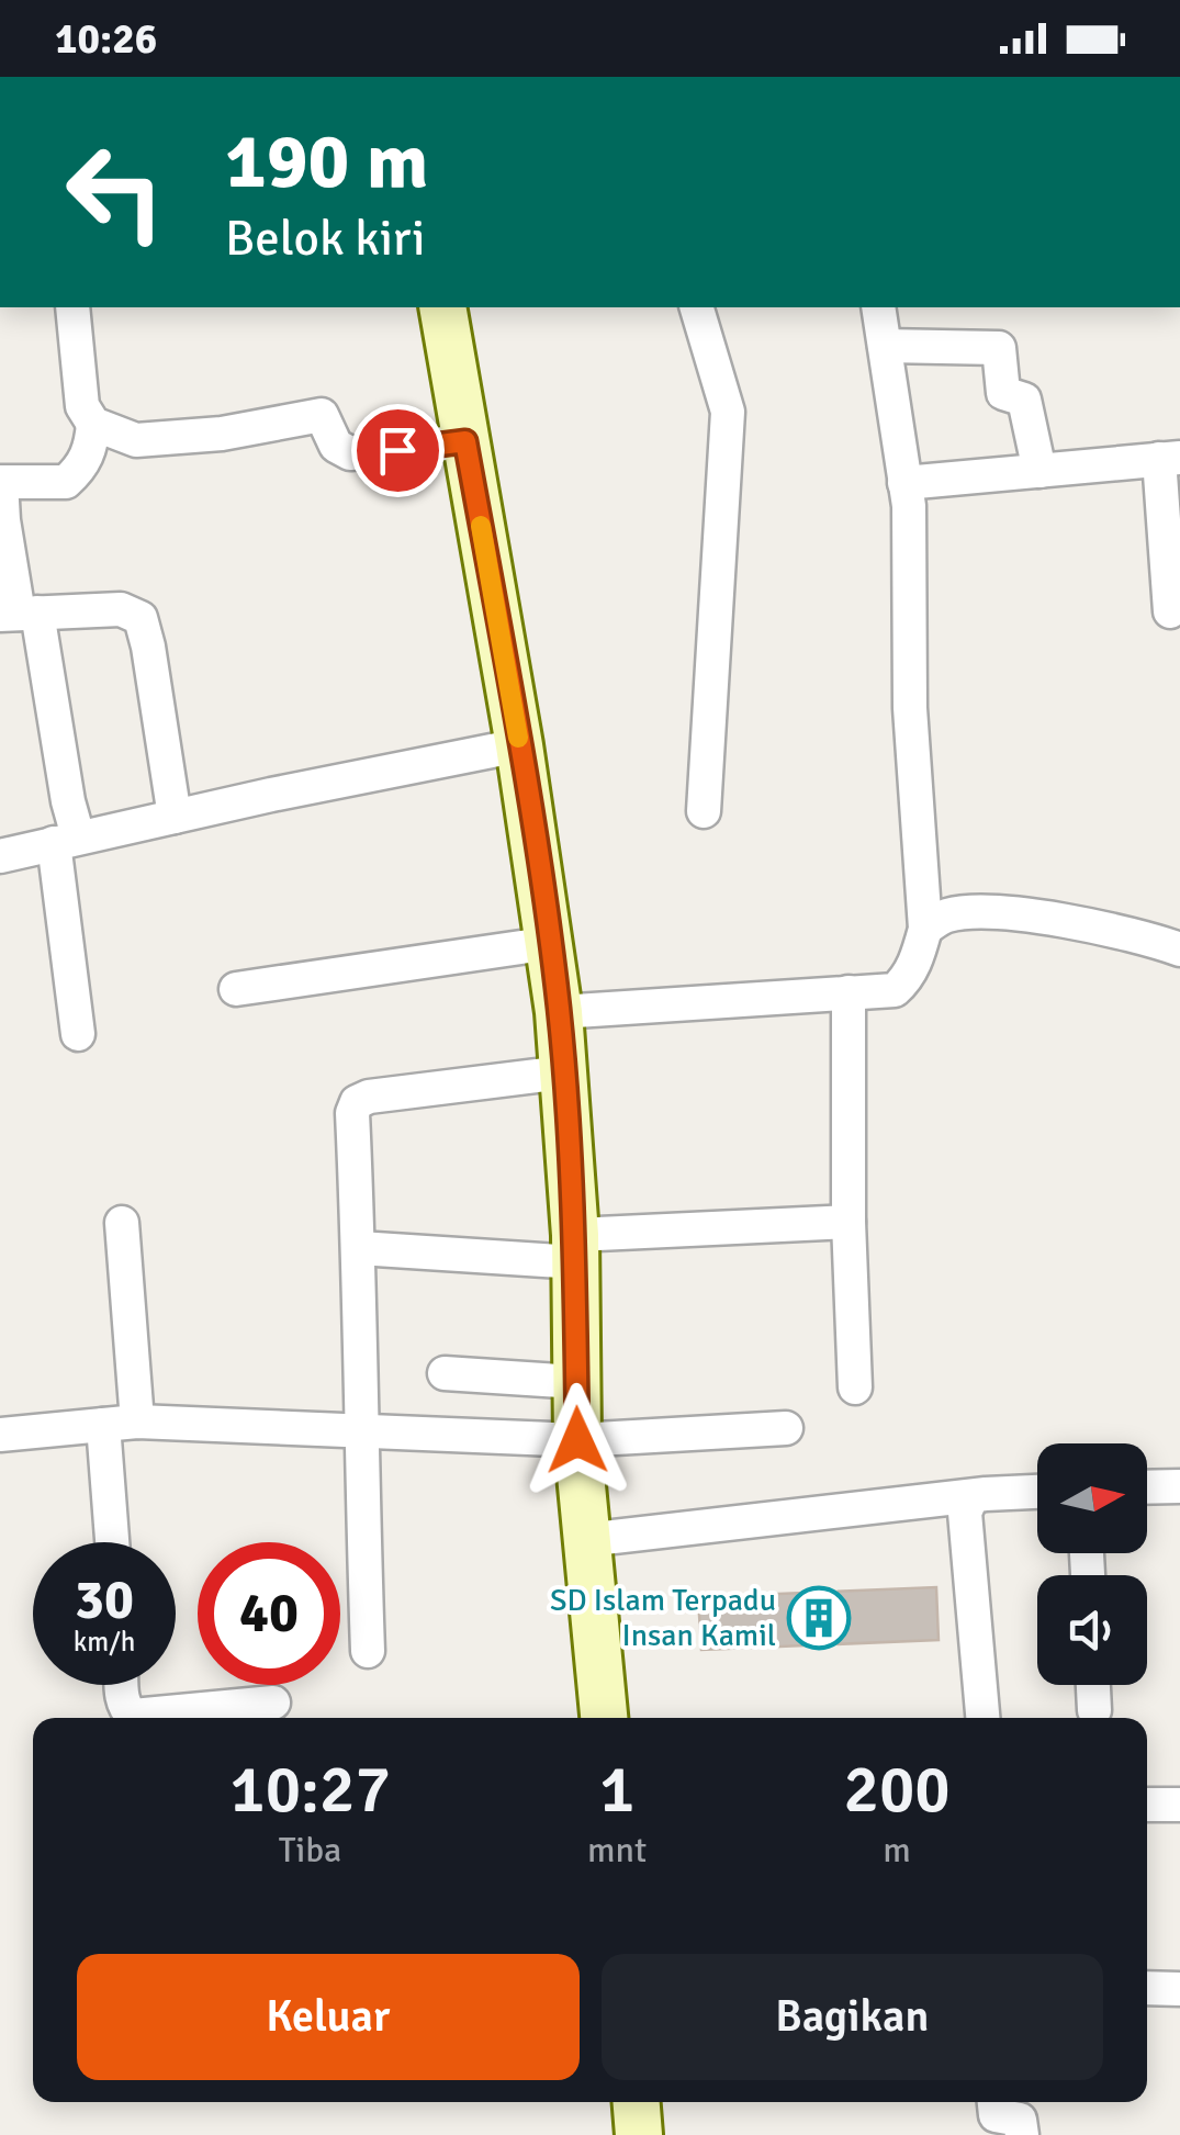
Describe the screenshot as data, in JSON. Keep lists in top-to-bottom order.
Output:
{
  "places": {
    "building": ["SD Islam Terpadu Insan Kamil"]
  },
  "north": "right",
  "page": {
    "status": "10:26",
    "turn": ["190 m", "Belok kiri"],
    "speed": "30 km/h",
    "limit": "40",
    "eta": [
      "10:27",
      "Tiba",
      "1",
      "mnt",
      "200",
      "m"
    ],
    "buttons": ["Keluar", "Bagikan"]
  }
}
